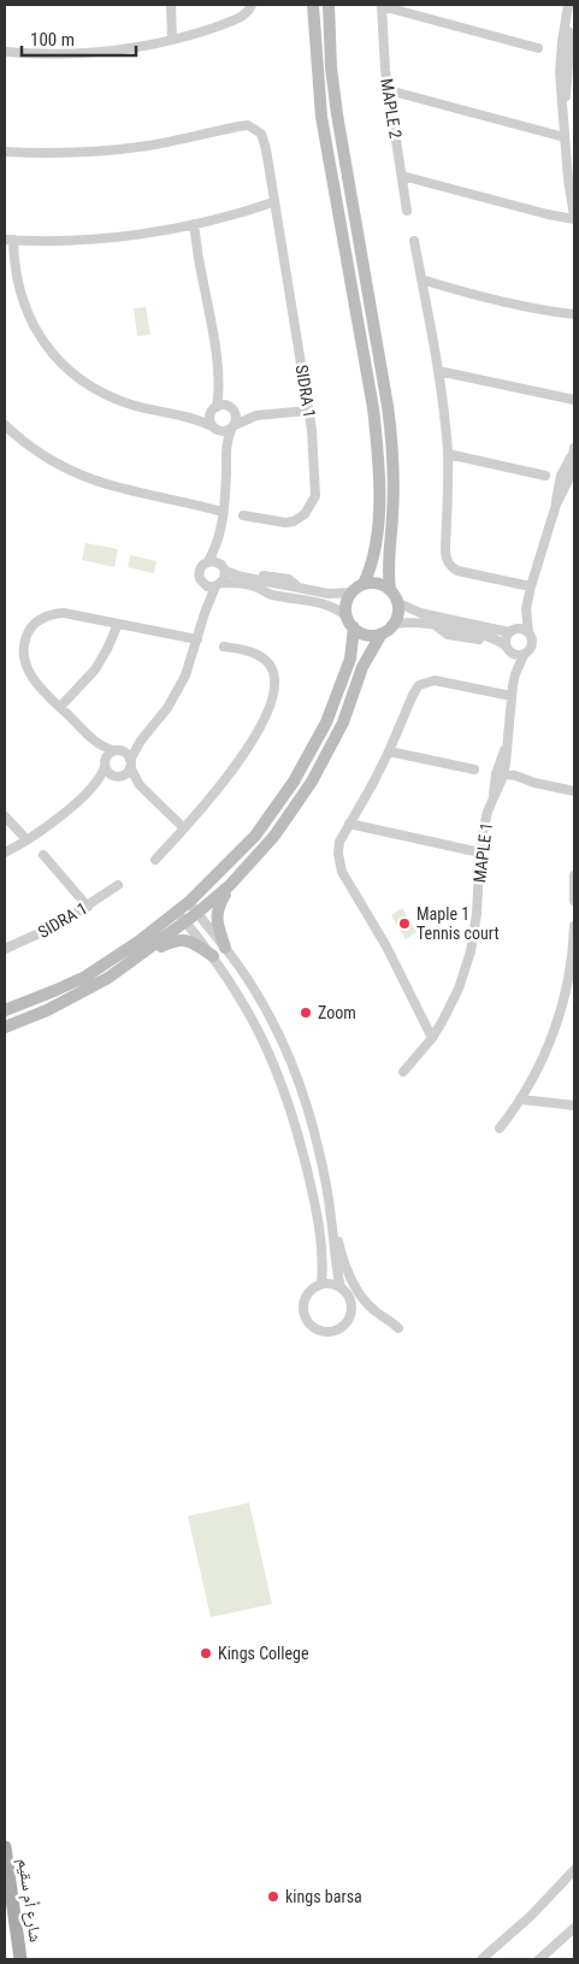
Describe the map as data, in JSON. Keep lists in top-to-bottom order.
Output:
{
  "streets": {
    "main road": ["شارع أم سقيم"],
    "street": ["MAPLE 2", "SIDRA 1", "MAPLE 1"]
  },
  "places": [
    "Maple 1 Tennis court",
    "Zoom",
    "Kings College",
    "kings barsa"
  ],
  "scale_bar": "100 m"
}
